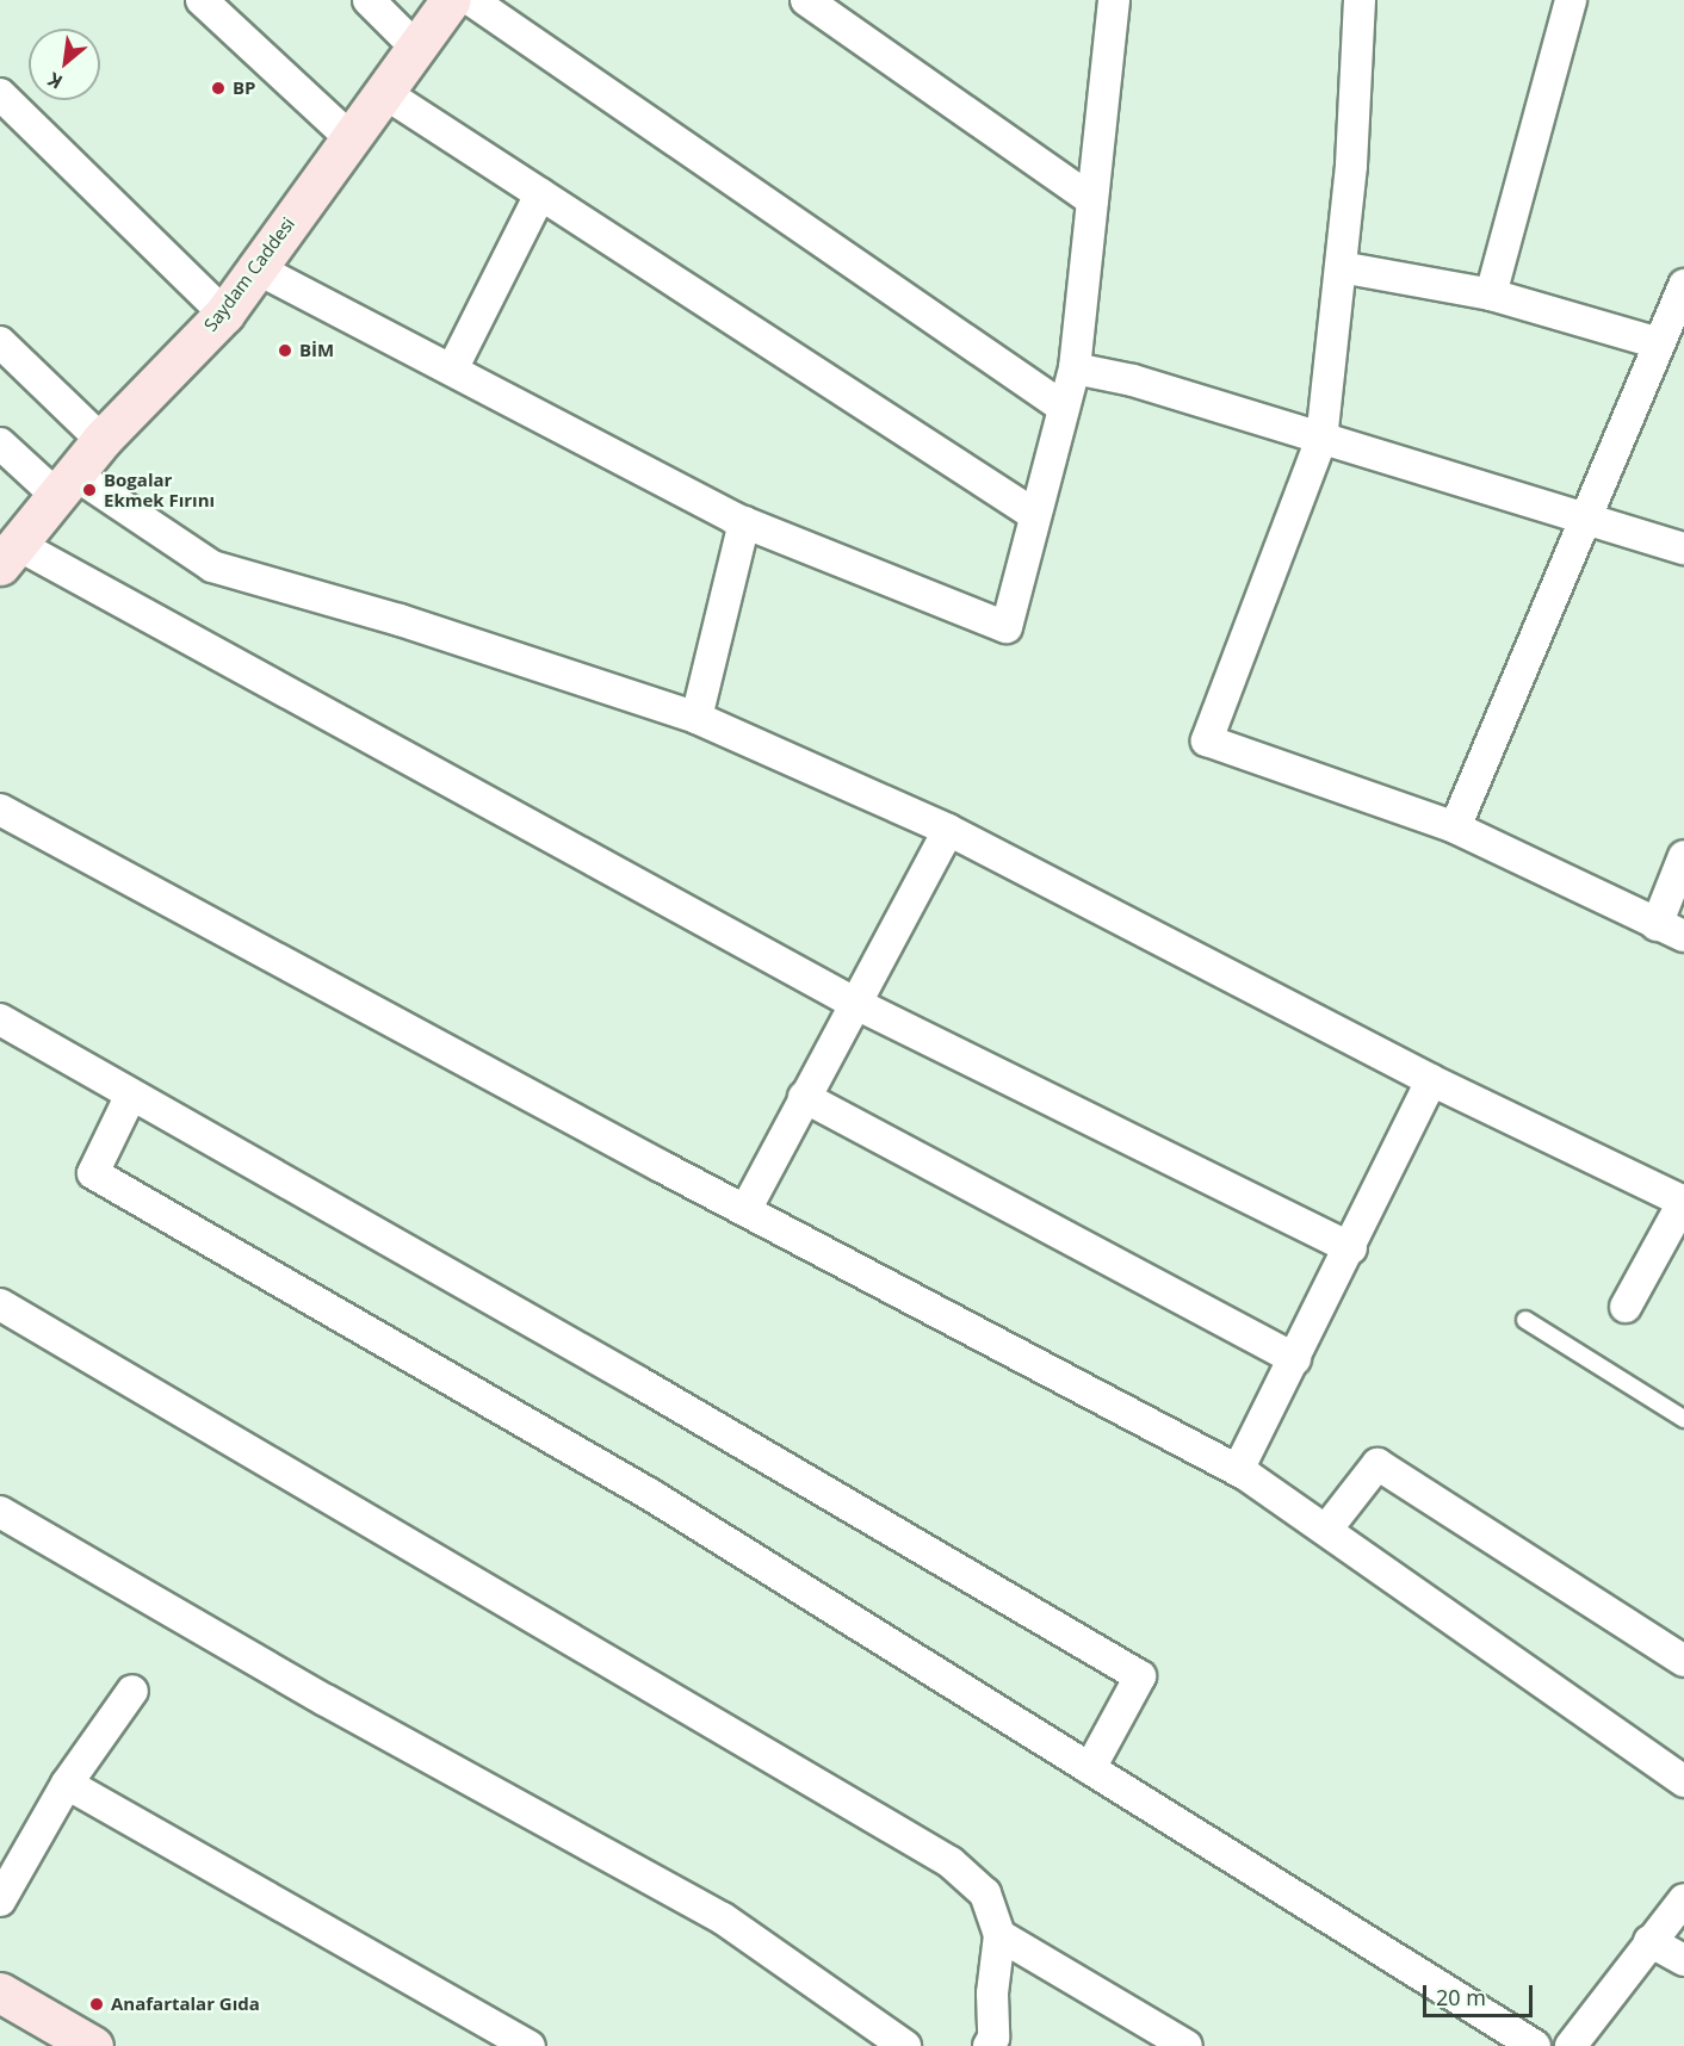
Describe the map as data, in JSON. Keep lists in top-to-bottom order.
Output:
{
  "streets": {
    "main road": ["Saydam Caddesi"]
  },
  "places": [
    "BP",
    "BİM",
    "Bogalar Ekmek Fırını",
    "Anafartalar Gıda"
  ],
  "scale_bar": "20 m",
  "north": "bottom left"
}
